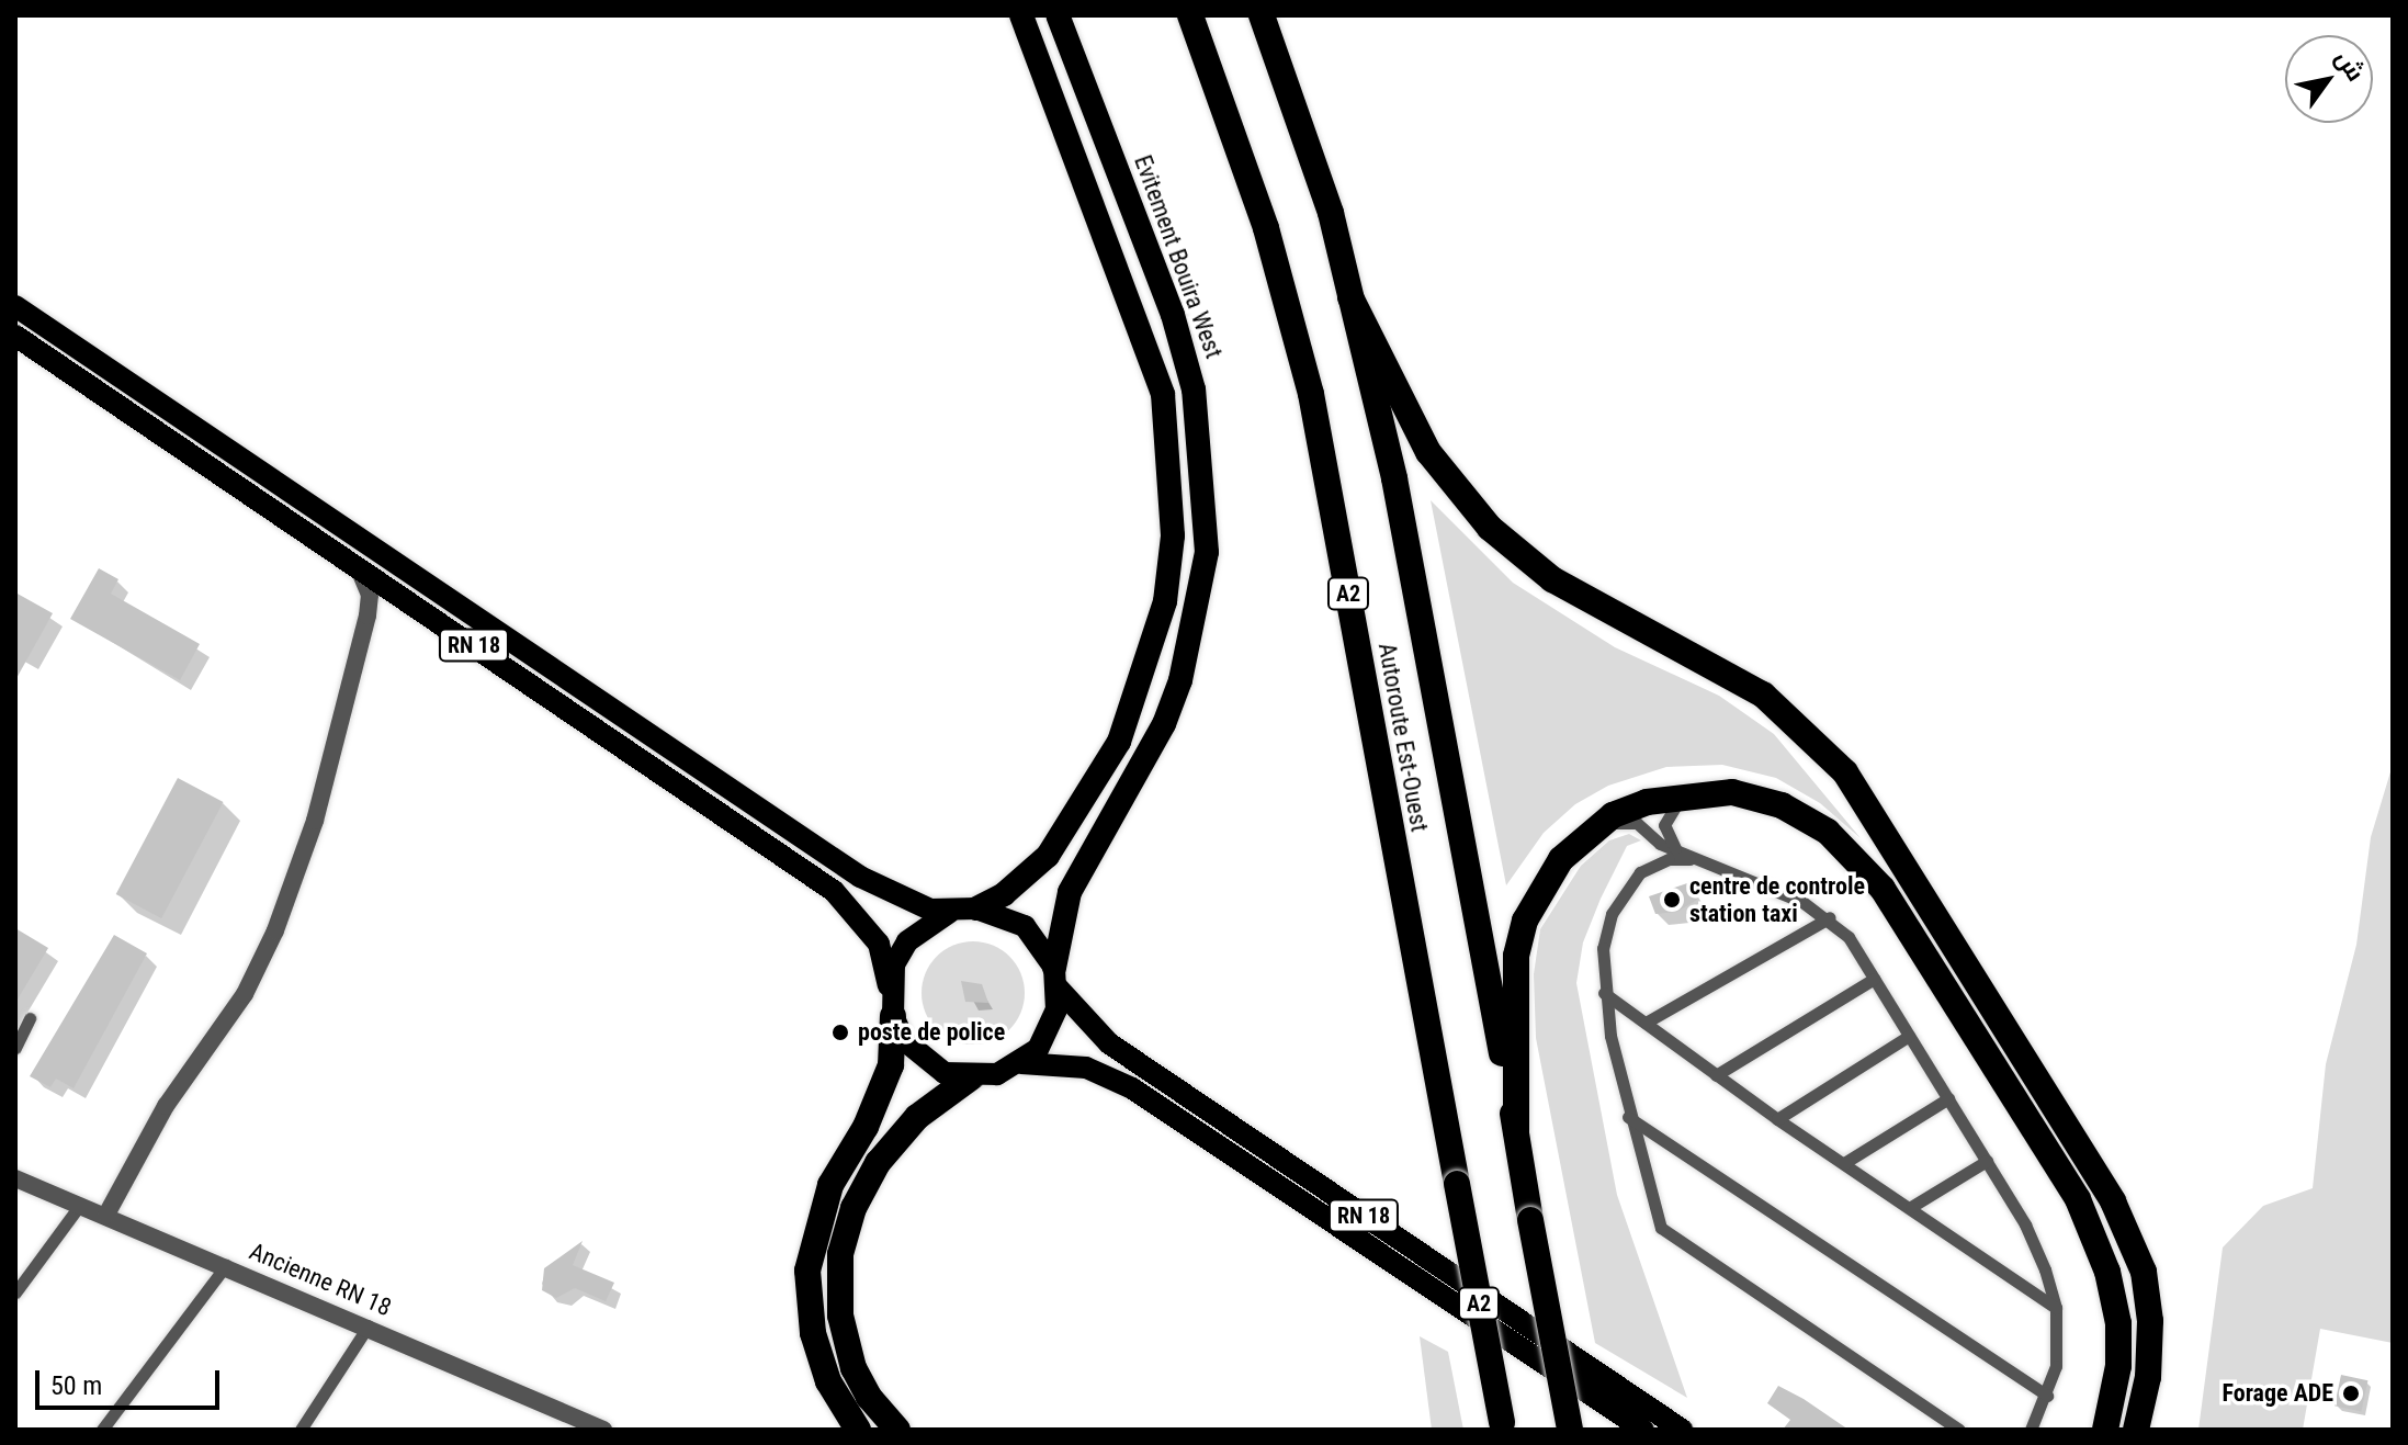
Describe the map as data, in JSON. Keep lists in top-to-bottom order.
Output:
{
  "streets": {
    "highway": ["Evitement Bouira West", "A2", "Autoroute Est-Ouest"],
    "main road": ["RN 18"],
    "street": ["Ancienne RN 18"]
  },
  "crossings": [
    ["Evitement Bouira West", "RN 18"]
  ],
  "places": ["centre de controle station taxi", "poste de police", "Forage ADE"],
  "scale_bar": "50 m",
  "north": "top right"
}
